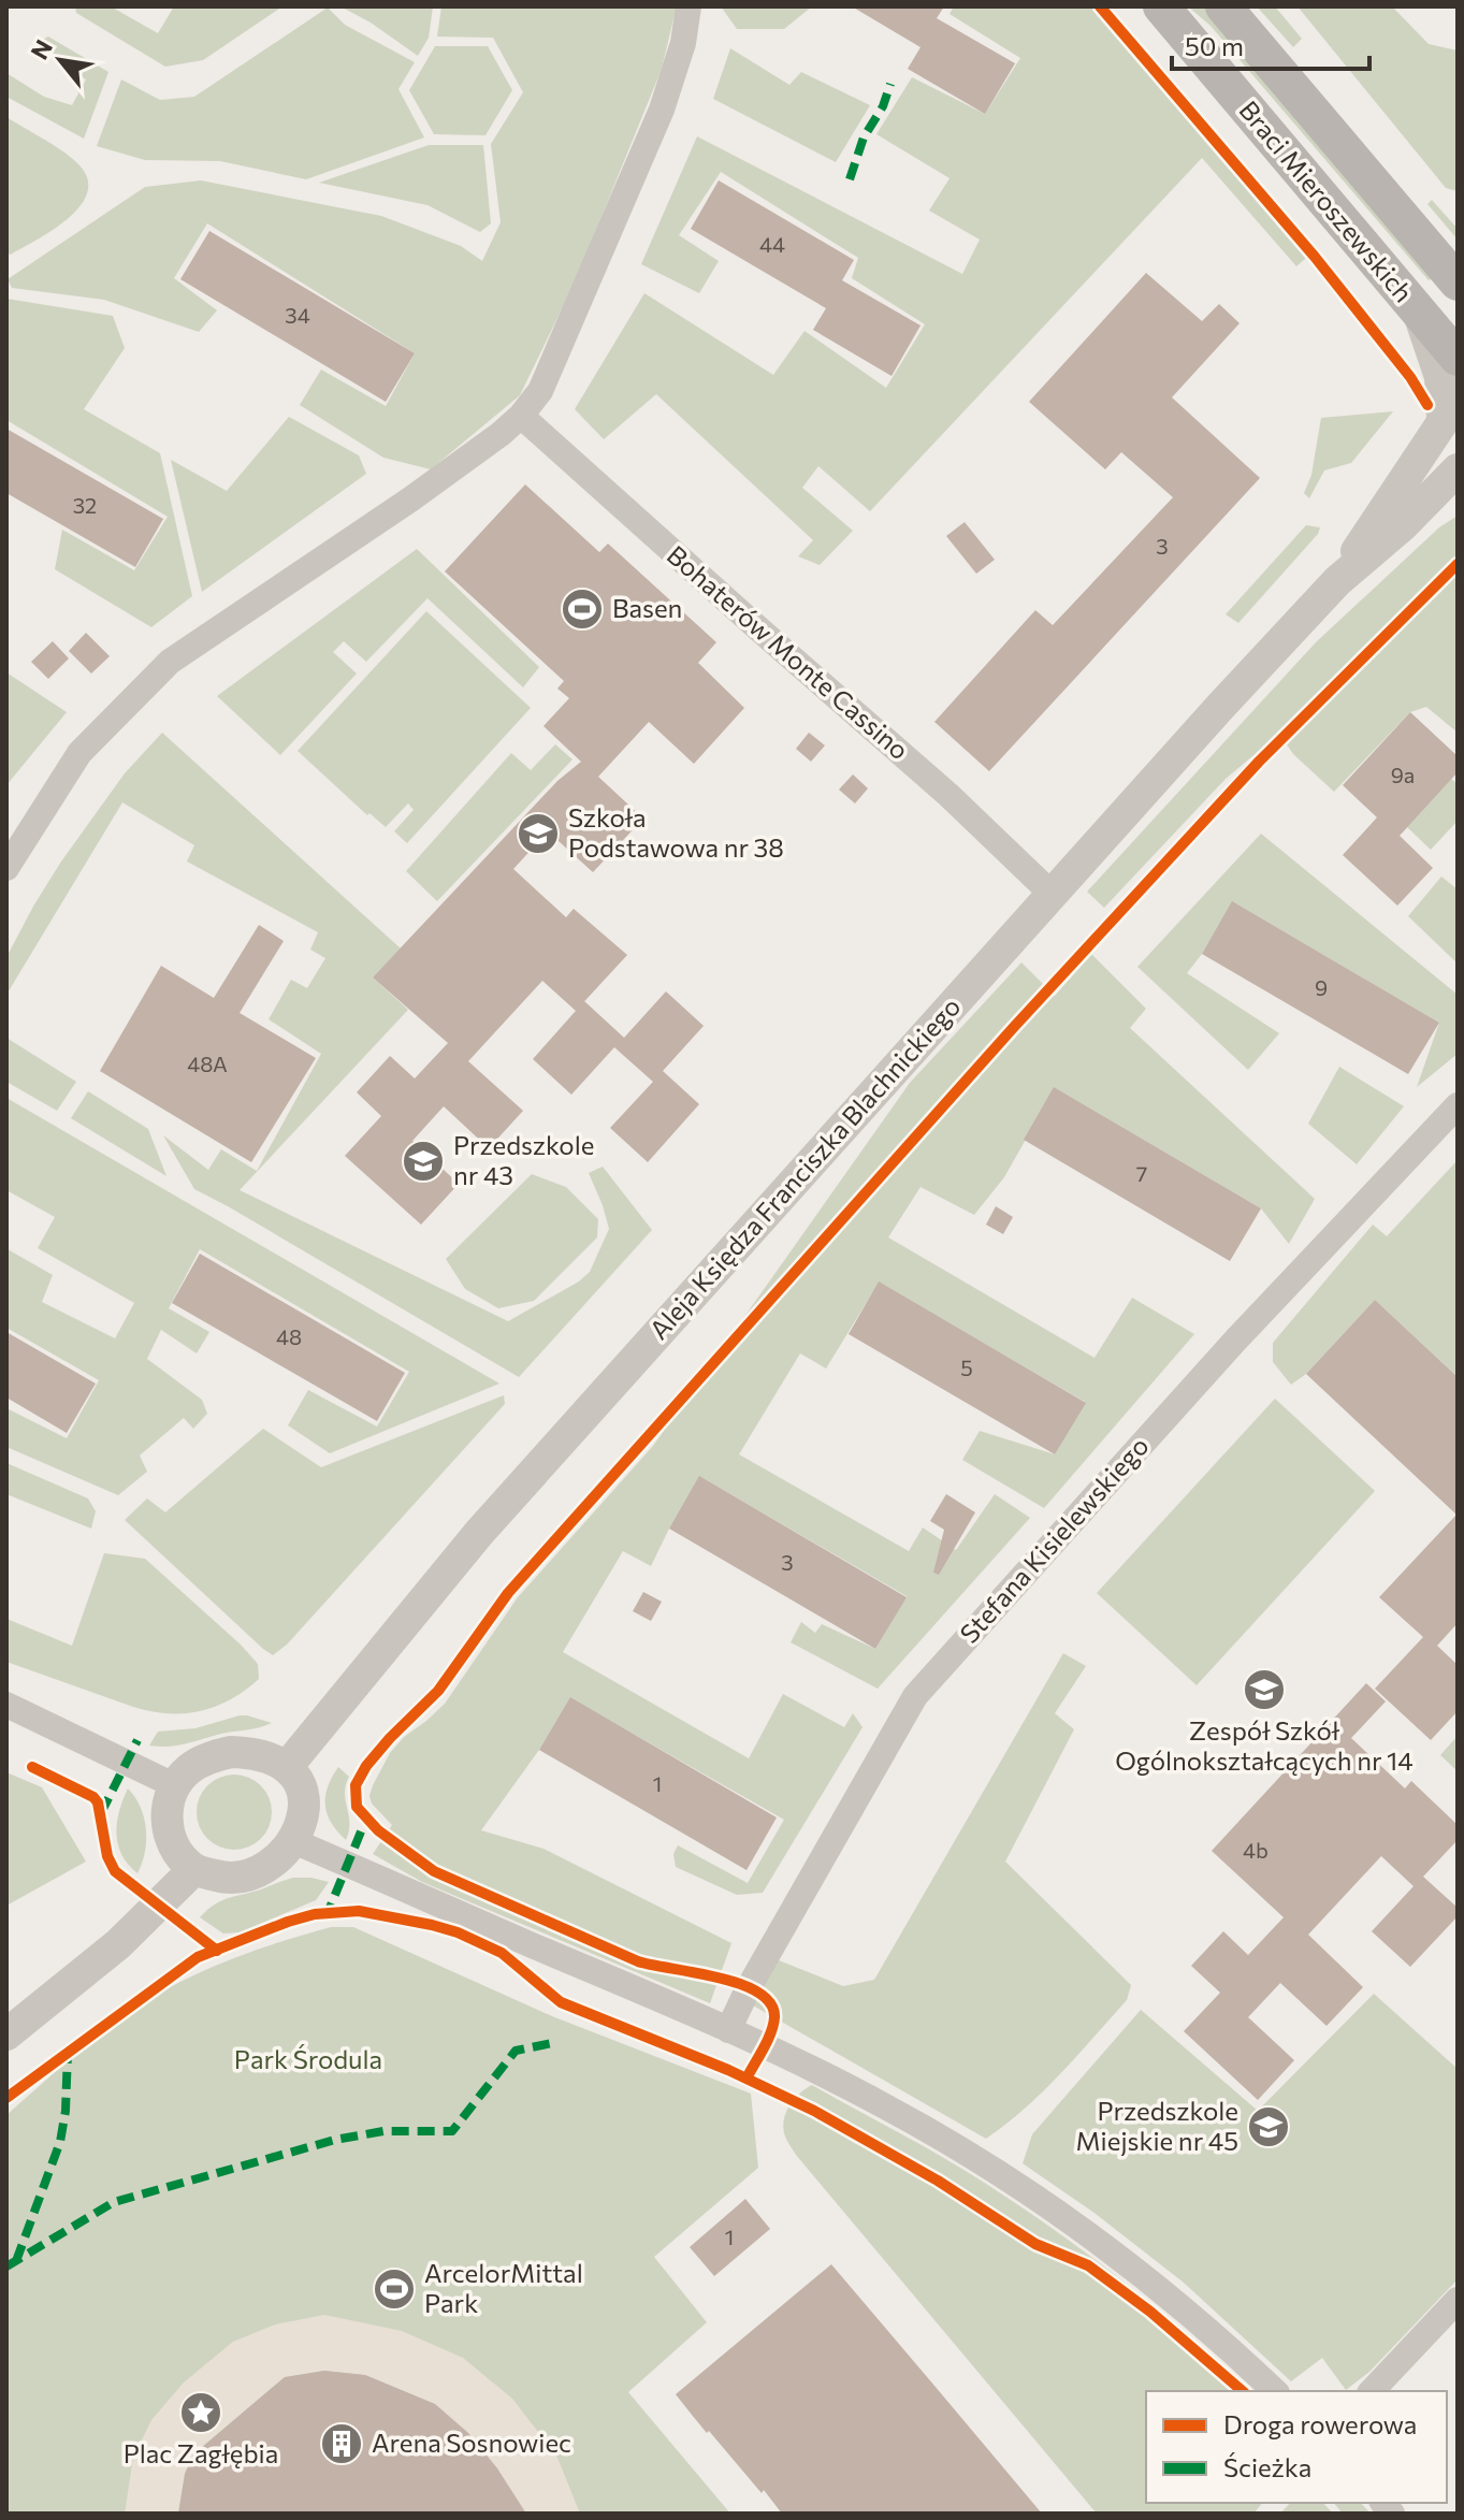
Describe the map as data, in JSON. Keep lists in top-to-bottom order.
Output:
{
  "streets": {
    "main road": ["Braci Mieroszewskich"],
    "street": ["Bohaterów Monte Cassino", "Aleja Księdza Franciszka Blachnickiego", "Stefana Kisielewskiego"]
  },
  "crossings": [
    ["Bohaterów Monte Cassino", "Aleja Księdza Franciszka Blachnickiego"]
  ],
  "parks": ["Park Środula"],
  "places": {
    "sports": ["Basen", "ArcelorMittal Park"],
    "school or university": [
      "Szkoła Podstawowa nr 38",
      "Przedszkole nr 43",
      "Zespół Szkół Ogólnokształcących nr 14",
      "Przedszkole Miejskie nr 45"
    ],
    "place": ["Plac Zagłębia"],
    "building": ["Arena Sosnowiec"]
  },
  "house_numbers": [
    "44",
    "34",
    "32",
    "3",
    "9a",
    "9",
    "48A",
    "7",
    "48",
    "5",
    "3",
    "1",
    "4b",
    "1"
  ],
  "legend": ["Droga rowerowa", "Ścieżka"],
  "scale_bar": "50 m",
  "north": "top left"
}
